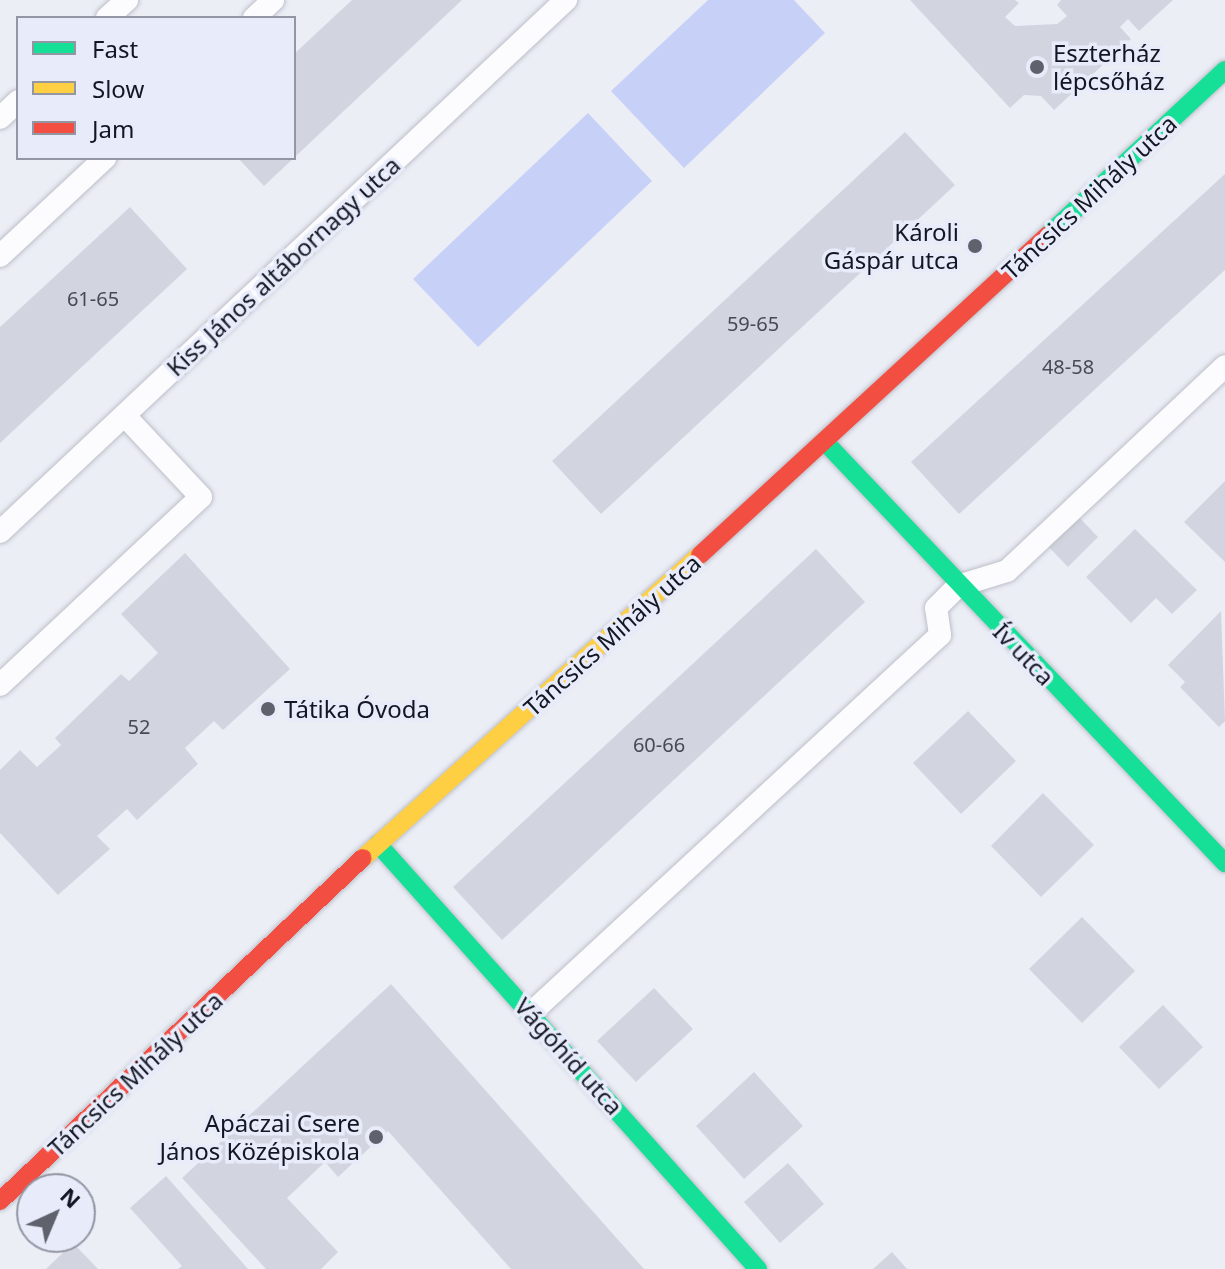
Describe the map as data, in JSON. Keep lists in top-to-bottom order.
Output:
{
  "streets": {
    "street": ["Táncsics Mihály utca", "Ív utca", "Vágóhíd utca"],
    "lane": ["Kiss János altábornagy utca"]
  },
  "crossings": [
    ["Táncsics Mihály utca", "Ív utca"],
    ["Táncsics Mihály utca", "Vágóhíd utca"]
  ],
  "places": [
    "Eszterház lépcsőház",
    "Károli Gáspár utca",
    "Tátika Óvoda",
    "Apáczai Csere János Középiskola"
  ],
  "house_numbers": [
    "61-65",
    "59-65",
    "48-58",
    "52",
    "60-66"
  ],
  "legend": ["Fast", "Slow", "Jam"],
  "north": "top right"
}
